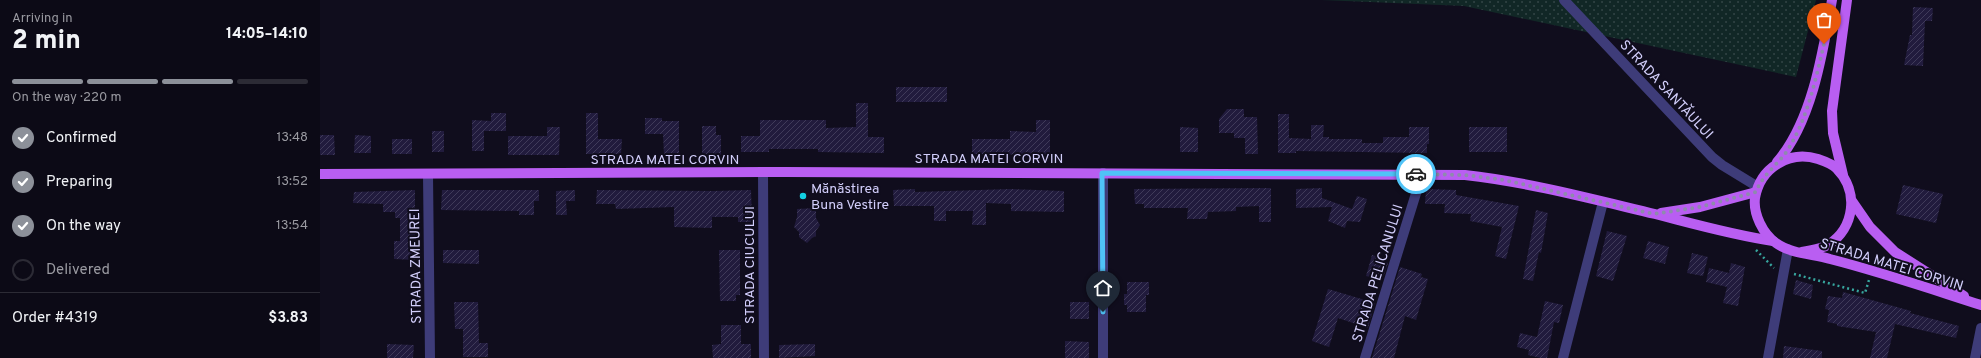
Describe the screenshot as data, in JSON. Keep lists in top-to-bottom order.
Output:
{
  "streets": {
    "main road": ["STRADA MATEI CORVIN"],
    "street": [
      "STRADA SANTĂULUI",
      "STRADA CIUCULUI",
      "STRADA ZMEUREI",
      "STRADA PELICANULUI"
    ]
  },
  "crossings": [
    ["STRADA SANTĂULUI", "STRADA MATEI CORVIN"],
    ["STRADA MATEI CORVIN", "STRADA CIUCULUI"],
    ["STRADA MATEI CORVIN", "STRADA ZMEUREI"],
    ["STRADA MATEI CORVIN", "STRADA PELICANULUI"]
  ],
  "places": ["Mănăstirea Buna Vestire"],
  "page": {
    "heading": ["2 min", "Arriving in", "14:05–14:10"],
    "panel": ["Order #4319", "$3.83"],
    "bar": "On the way · 220 m",
    "list": [
      ["Confirmed", "13:48"],
      ["Preparing", "13:52"],
      ["On the way", "13:54"],
      "Delivered"
    ]
  }
}
